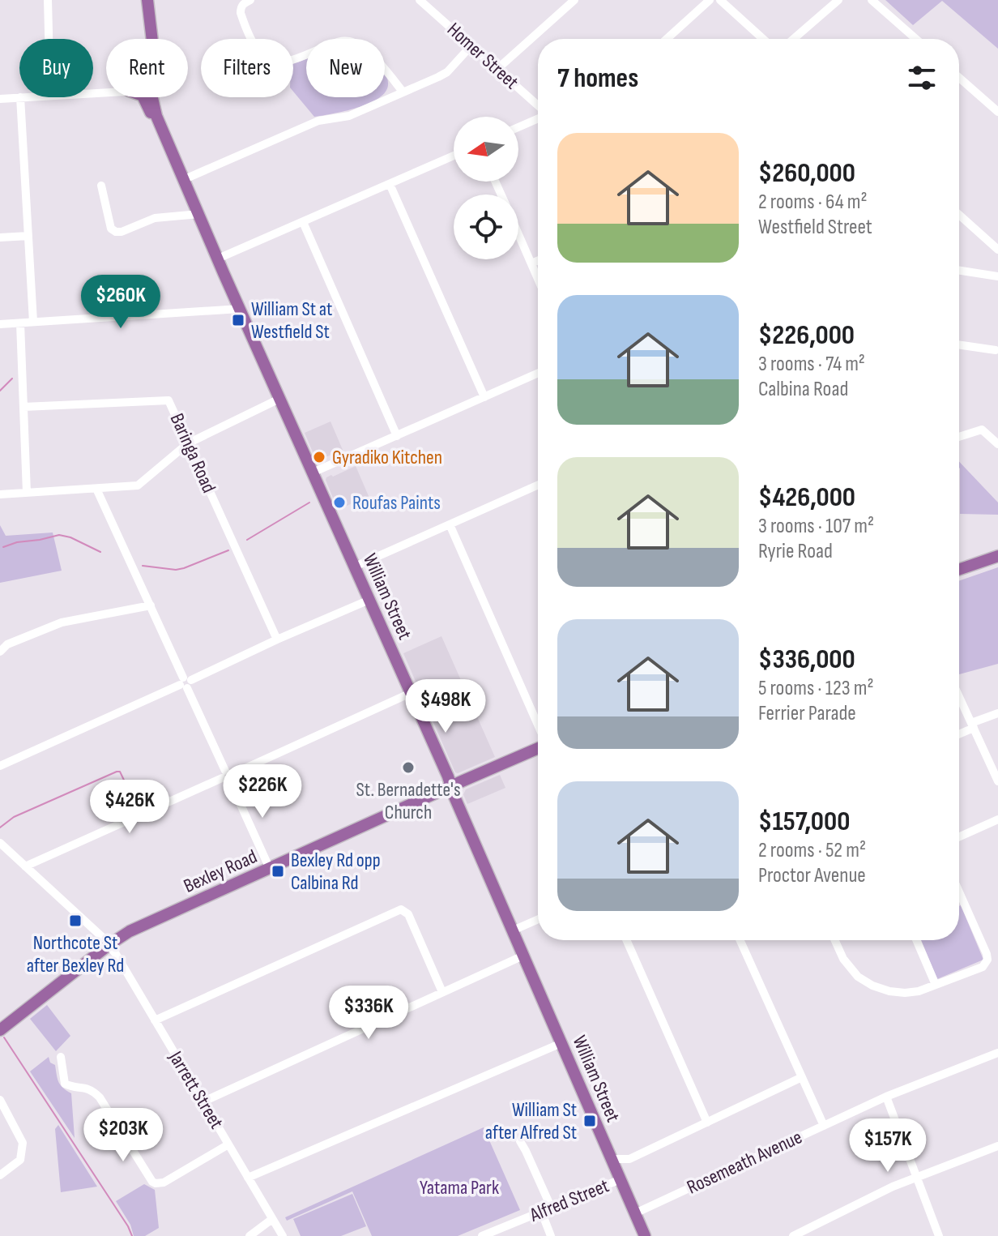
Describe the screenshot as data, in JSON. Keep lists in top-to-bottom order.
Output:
{
  "streets": {
    "main road": ["William Street", "Bexley Road"],
    "street": [
      "Homer Street",
      "Baringa Road",
      "Jarrett Street",
      "Rosemeath Avenue",
      "Alfred Street"
    ]
  },
  "crossings": [
    ["William Street", "Bexley Road"],
    ["William Street", "Rosemeath Avenue"],
    ["William Street", "Alfred Street"],
    ["Bexley Road", "Jarrett Street"]
  ],
  "parks": ["Yatama Park"],
  "places": {
    "transit": [
      "William St at Westfield St",
      "Bexley Rd opp Calbina Rd",
      "Northcote St after Bexley Rd",
      "William St after Alfred St"
    ],
    "other": ["Gyradiko Kitchen", "Roufas Paints", "St. Bernadette's Church"]
  },
  "north": "left",
  "page": {
    "chip": [
      "Buy",
      "Rent",
      "Filters",
      "New"
    ],
    "heading": "7 homes",
    "list": [
      {
        "name": "$260,000",
        "note": "2 rooms · 64 m² · Westfield Street"
      },
      {
        "name": "$226,000",
        "note": "3 rooms · 74 m² · Calbina Road"
      },
      {
        "name": "$426,000",
        "note": "3 rooms · 107 m² · Ryrie Road"
      },
      {
        "name": "$336,000",
        "note": "5 rooms · 123 m² · Ferrier Parade"
      },
      {
        "name": "$157,000",
        "note": "2 rooms · 52 m² · Proctor Avenue"
      }
    ],
    "price": [
      "$260K",
      "$498K",
      "$226K",
      "$426K",
      "$336K",
      "$203K",
      "$157K"
    ]
  }
}
